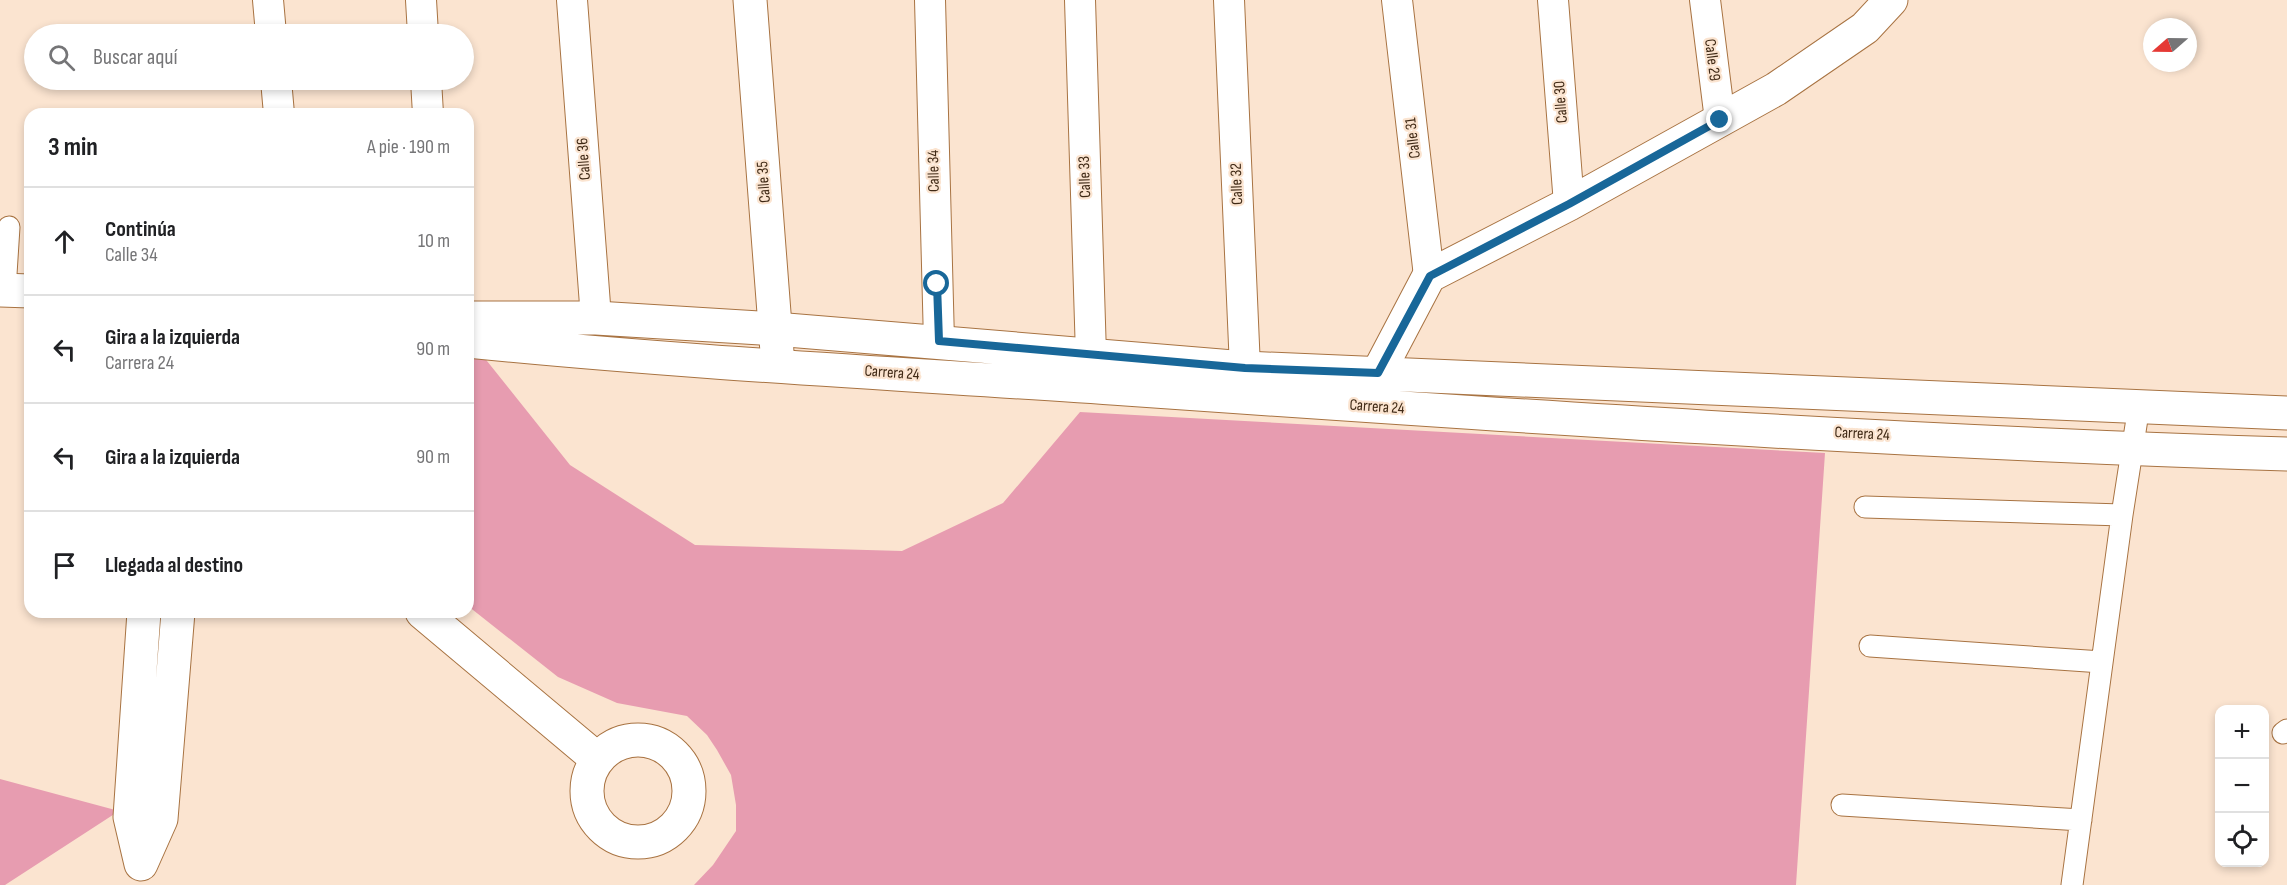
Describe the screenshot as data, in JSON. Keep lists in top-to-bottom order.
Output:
{
  "streets": {
    "main road": ["Calle 35", "Carrera 24"],
    "street": [
      "Calle 29",
      "Calle 30",
      "Calle 31",
      "Calle 36",
      "Calle 34",
      "Calle 33",
      "Calle 32"
    ]
  },
  "crossings": [
    ["Calle 36", "Carrera 24"],
    ["Calle 34", "Carrera 24"],
    ["Calle 33", "Carrera 24"],
    ["Calle 35", "Carrera 24"],
    ["Calle 32", "Carrera 24"]
  ],
  "north": "left",
  "page": {
    "search": "Buscar aquí",
    "heading": ["3 min", "A pie · 190 m"],
    "list": [
      ["Continúa", "Calle 34", "10 m"],
      ["Gira a la izquierda", "Carrera 24", "90 m"],
      ["Gira a la izquierda", "90 m"],
      "Llegada al destino"
    ],
    "map_buttons": ["+", "−"]
  }
}
